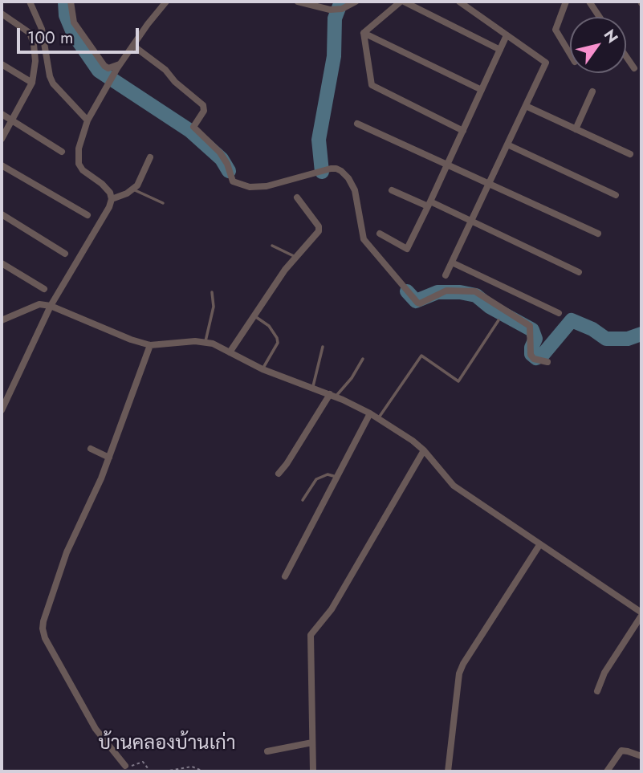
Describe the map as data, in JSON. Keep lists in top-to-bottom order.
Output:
{
  "districts": ["บ้านคลองบ้านเก่า"],
  "scale_bar": "100 m",
  "north": "top right"
}
